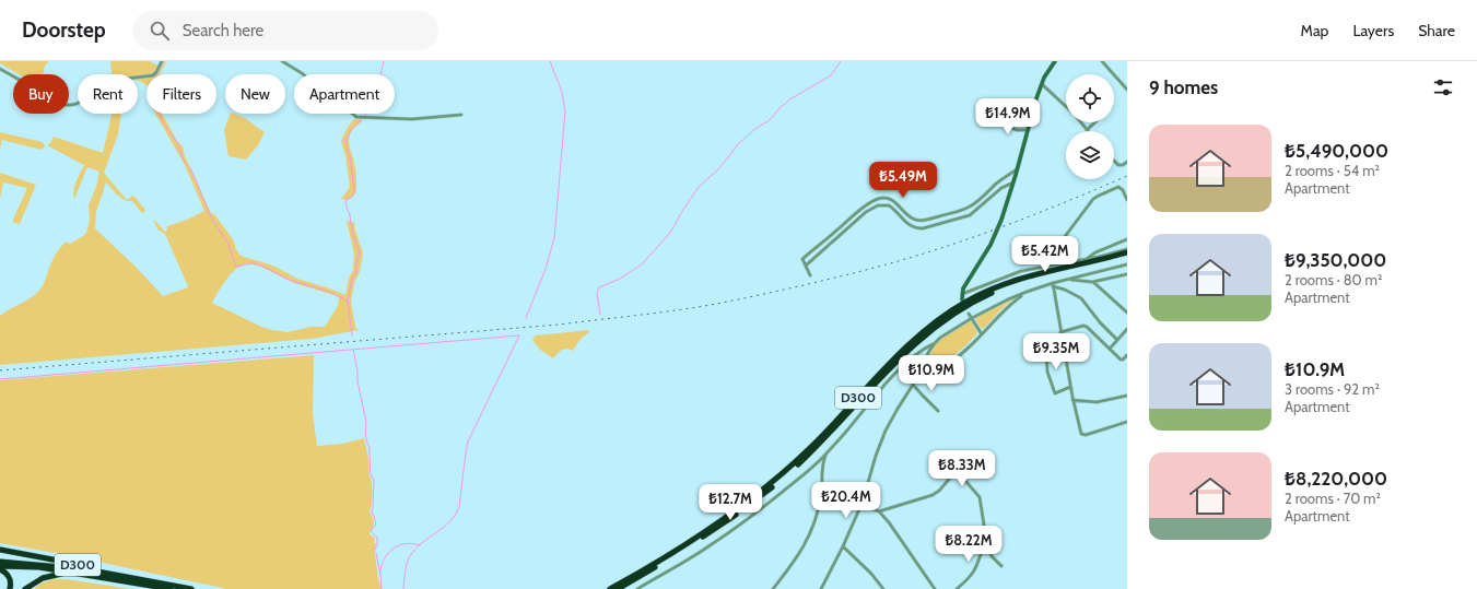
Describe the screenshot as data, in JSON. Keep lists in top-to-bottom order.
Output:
{
  "streets": {
    "highway": ["D300"]
  },
  "page": {
    "header": "Doorstep",
    "search": "Search here",
    "nav": ["Map", "Layers", "Share"],
    "heading": "9 homes",
    "chip": [
      "Buy",
      "Rent",
      "Filters",
      "New",
      "Apartment"
    ],
    "price": [
      "₺14.9M",
      "₺5.49M",
      "₺5.42M",
      "₺9.35M",
      "₺10.9M",
      "₺8.33M",
      "₺20.4M",
      "₺12.7M",
      "₺8.22M"
    ],
    "list": [
      {
        "name": "₺5,490,000",
        "note": "2 rooms · 54 m² · Apartment"
      },
      {
        "name": "₺9,350,000",
        "note": "2 rooms · 80 m² · Apartment"
      },
      {
        "name": "₺10.9M",
        "note": "3 rooms · 92 m² · Apartment"
      },
      {
        "name": "₺8,220,000",
        "note": "2 rooms · 70 m² · Apartment"
      }
    ]
  }
}
